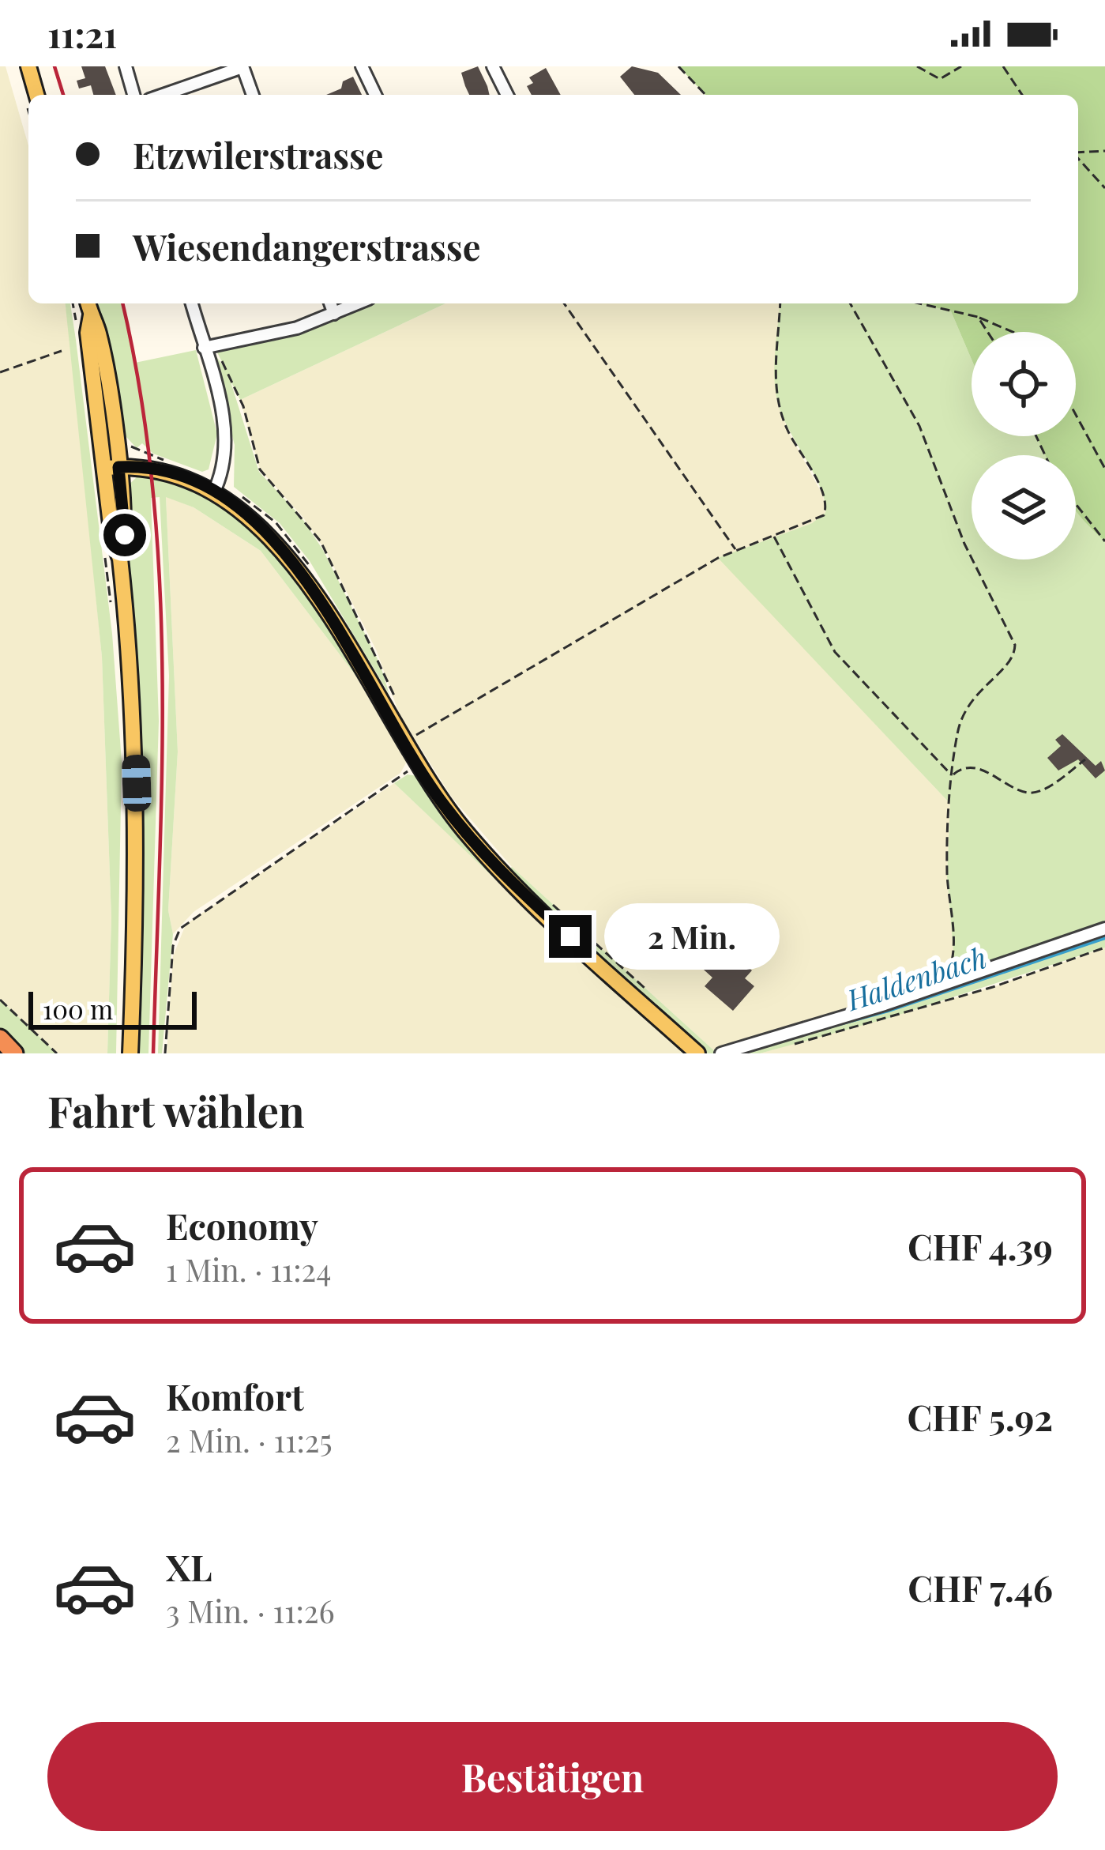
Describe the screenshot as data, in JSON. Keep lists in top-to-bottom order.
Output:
{
  "water": ["Haldenbach"],
  "scale_bar": "100 m",
  "page": {
    "status": "11:21",
    "banner": ["Etzwilerstrasse", "Wiesendangerstrasse"],
    "bubble": "2 Min.",
    "scale": "100 m",
    "heading": "Fahrt wählen",
    "list": [
      {
        "name": "Economy",
        "note": "1 Min. · 11:24",
        "value": "CHF 4.39"
      },
      {
        "name": "Komfort",
        "note": "2 Min. · 11:25",
        "value": "CHF 5.92"
      },
      {
        "name": "XL",
        "note": "3 Min. · 11:26",
        "value": "CHF 7.46"
      }
    ],
    "buttons": "Bestätigen"
  }
}
